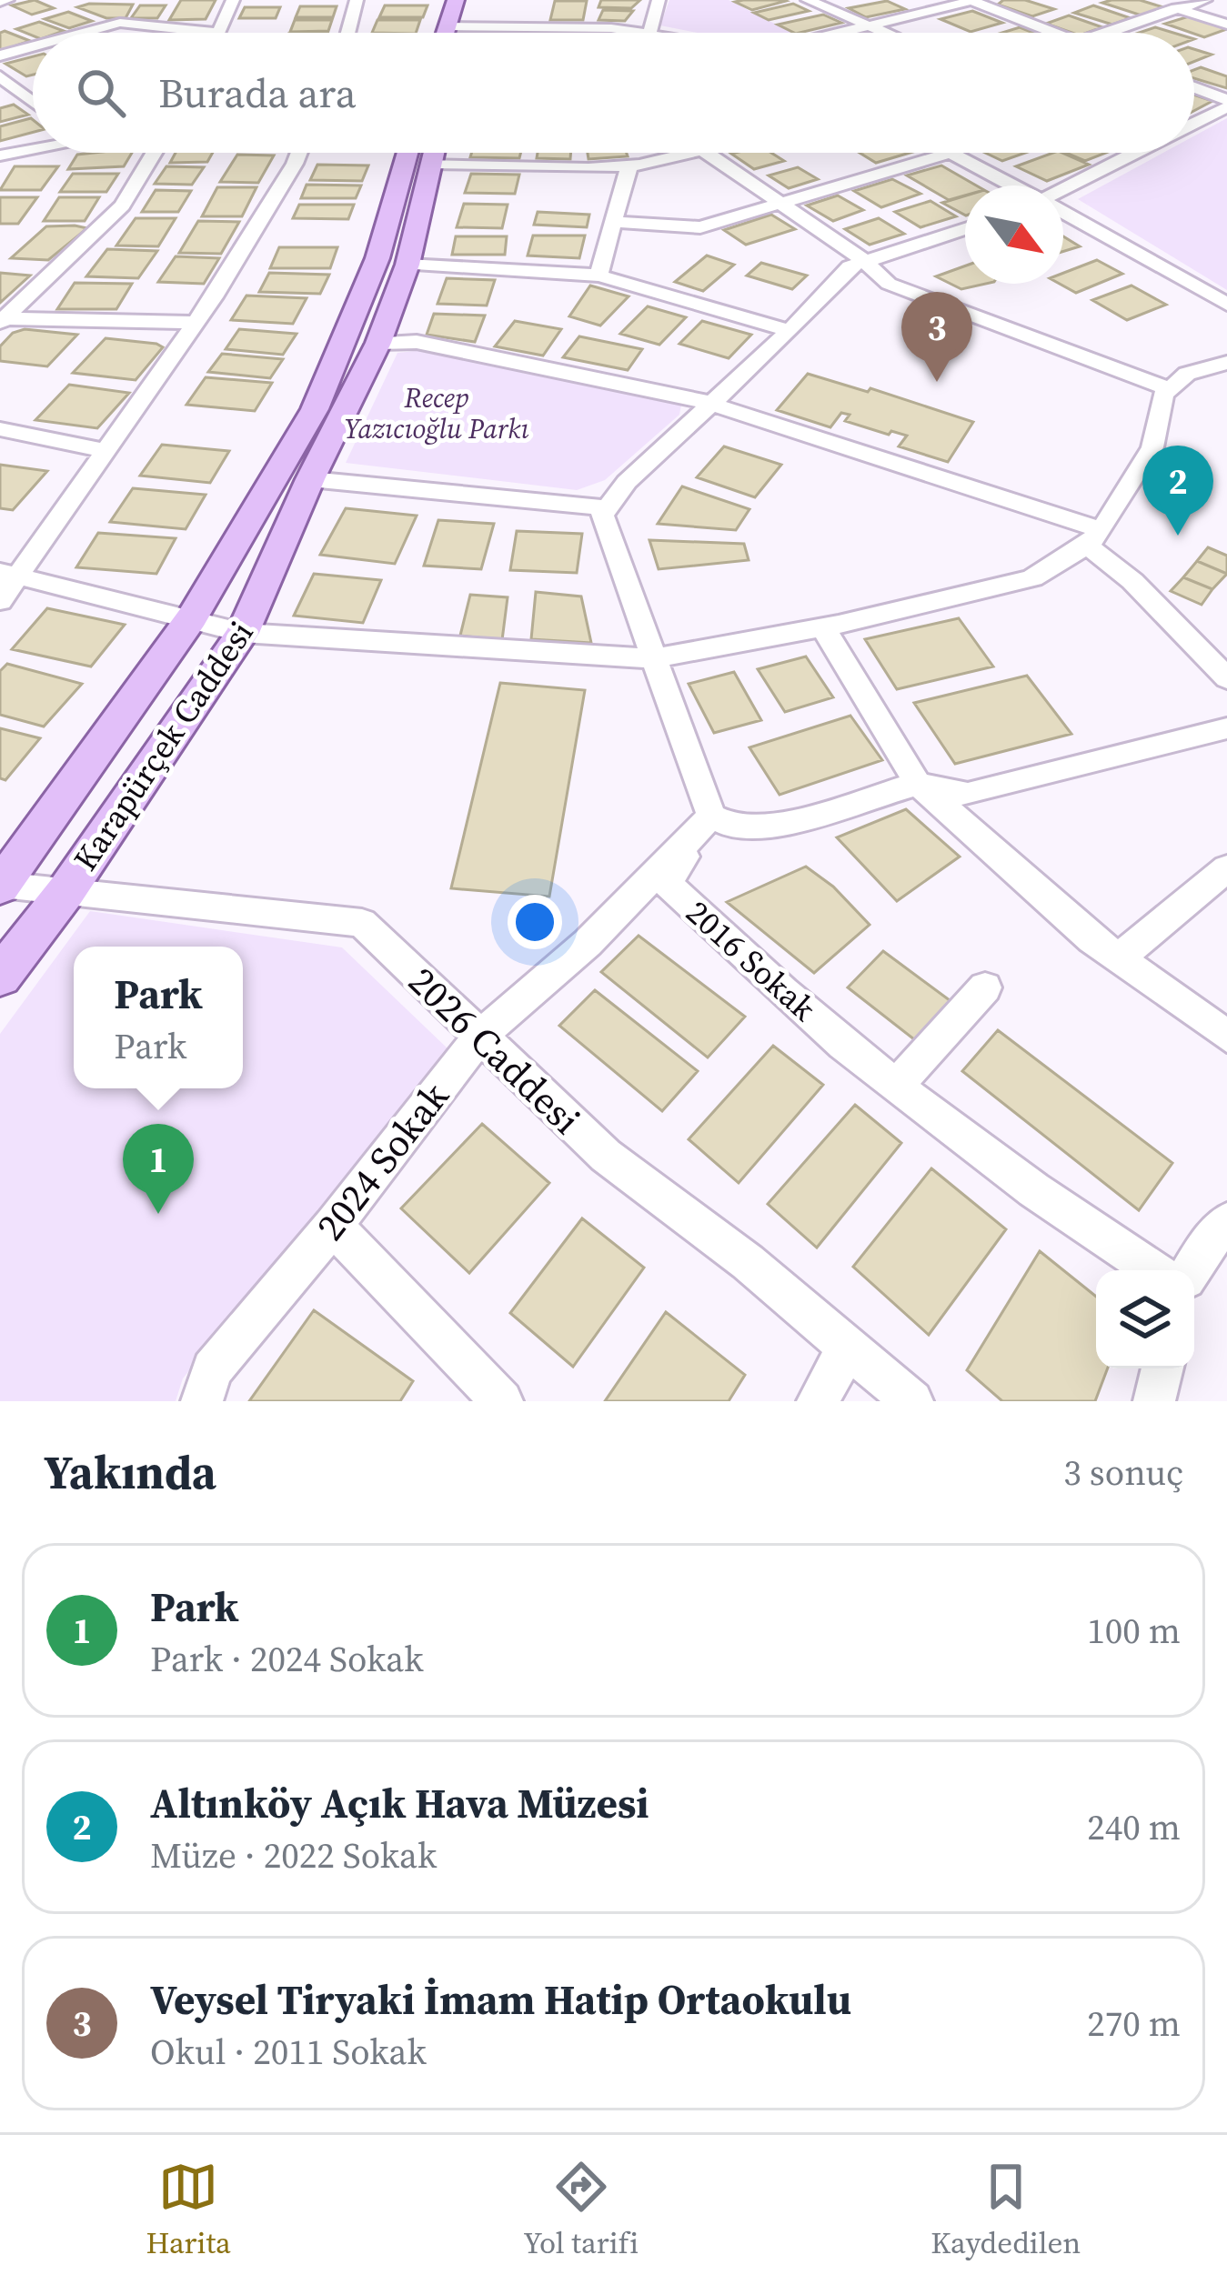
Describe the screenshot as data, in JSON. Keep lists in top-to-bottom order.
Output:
{
  "streets": {
    "main road": ["Karapürçek Caddesi"],
    "street": ["2016 Sokak", "2026 Caddesi", "2024 Sokak"]
  },
  "crossings": [
    ["Karapürçek Caddesi", "2026 Caddesi"],
    ["2016 Sokak", "2024 Sokak"],
    ["2026 Caddesi", "2024 Sokak"]
  ],
  "parks": ["Recep Yazıcıoğlu Parkı"],
  "north": "bottom right",
  "page": {
    "search": "Burada ara",
    "pins": ["3", "2", "1"],
    "popup": ["Park", "Park"],
    "heading": ["Yakında", "3 sonuç"],
    "list": [
      {
        "mark": "1",
        "name": "Park",
        "note": "Park · 2024 Sokak",
        "value": "100 m"
      },
      {
        "mark": "2",
        "name": "Altınköy Açık Hava Müzesi",
        "note": "Müze · 2022 Sokak",
        "value": "240 m"
      },
      {
        "mark": "3",
        "name": "Veysel Tiryaki İmam Hatip Ortaokulu",
        "note": "Okul · 2011 Sokak",
        "value": "270 m"
      }
    ],
    "nav": ["Harita", "Yol tarifi", "Kaydedilen"]
  }
}
